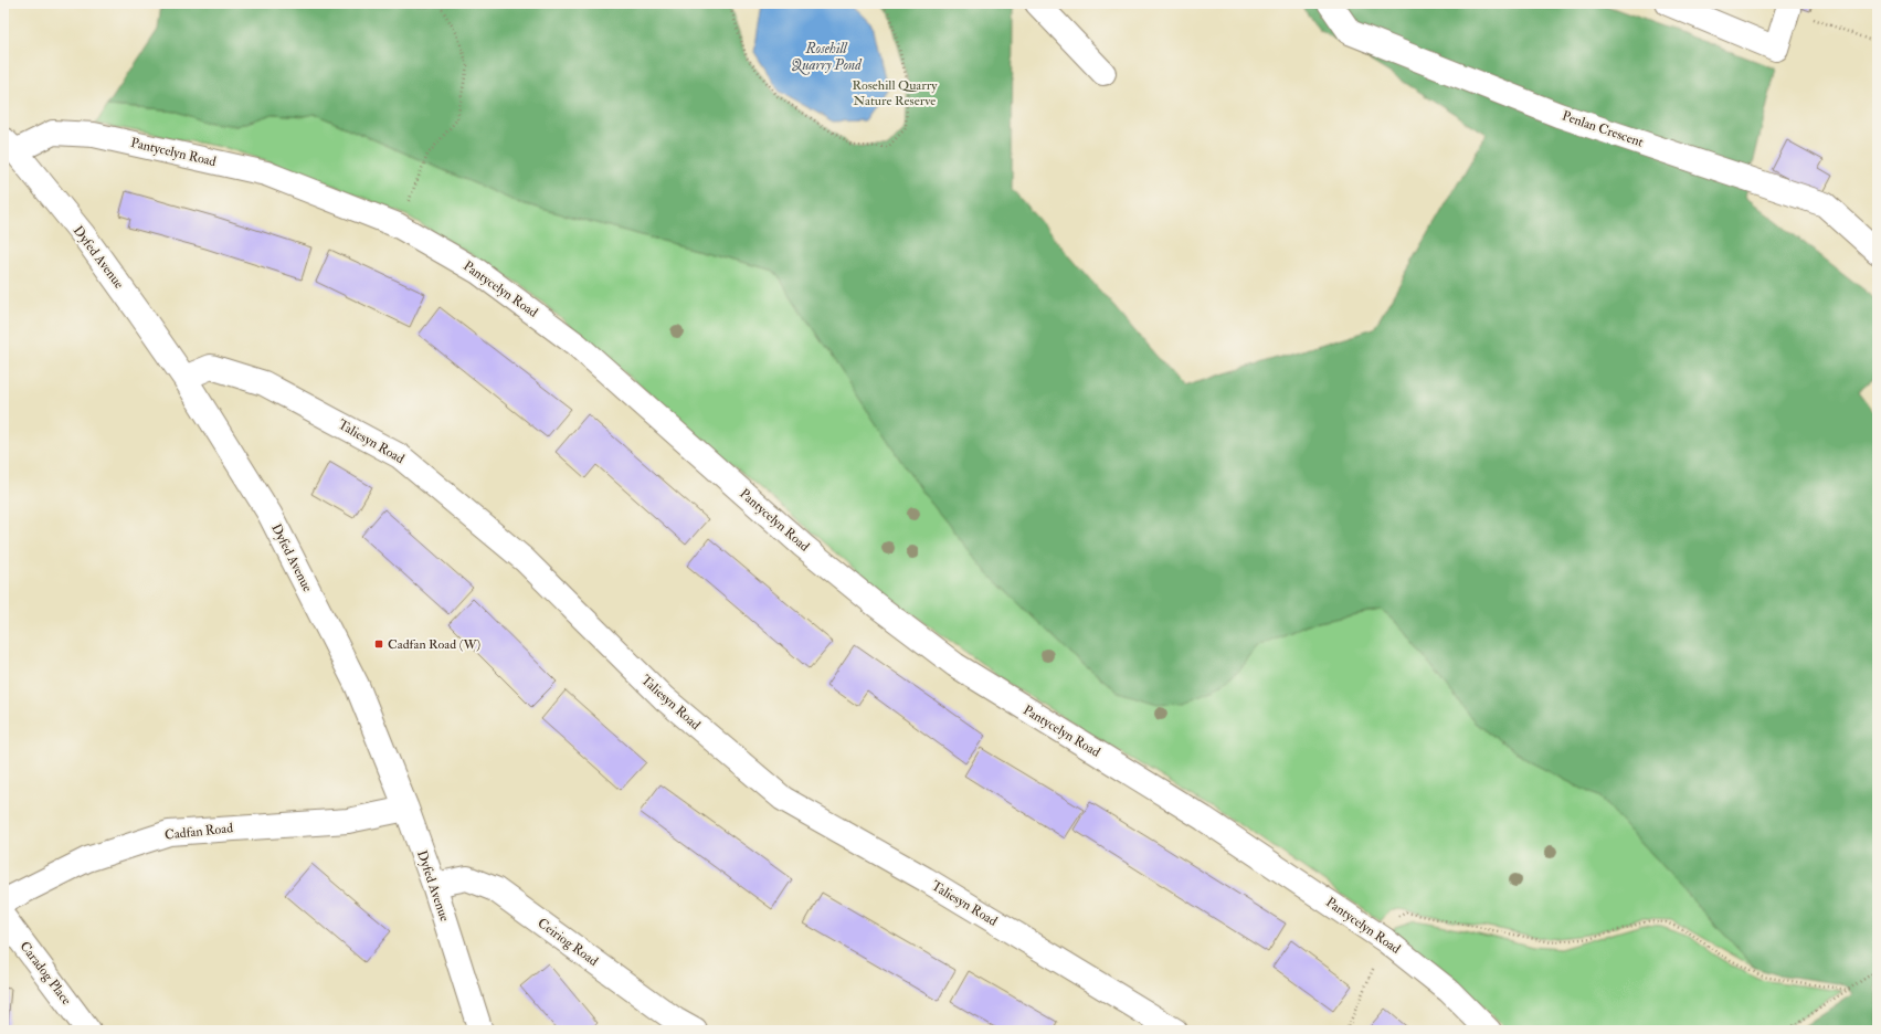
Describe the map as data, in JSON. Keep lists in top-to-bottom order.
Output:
{
  "streets": {
    "street": [
      "Penlan Crescent",
      "Pantycelyn Road",
      "Dyfed Avenue",
      "Taliesyn Road",
      "Cadfan Road",
      "Ceiriog Road",
      "Caradog Place"
    ]
  },
  "crossings": [
    ["Pantycelyn Road", "Dyfed Avenue"],
    ["Dyfed Avenue", "Taliesyn Road"],
    ["Dyfed Avenue", "Cadfan Road"],
    ["Dyfed Avenue", "Ceiriog Road"]
  ],
  "water": ["Rosehill Quarry Pond"],
  "parks": ["Rosehill Quarry Nature Reserve"],
  "places": {
    "transit": ["Cadfan Road (W)"]
  }
}
